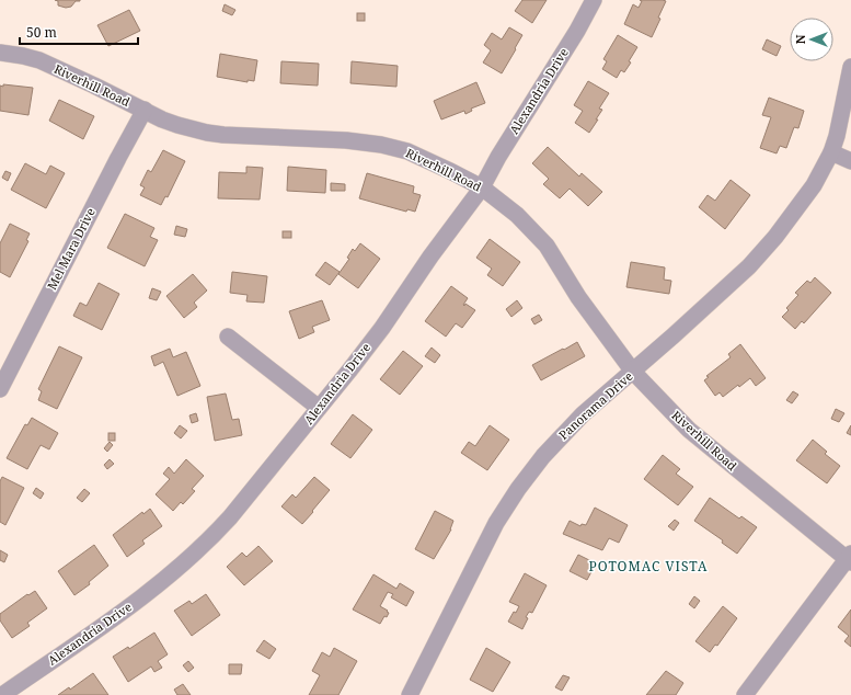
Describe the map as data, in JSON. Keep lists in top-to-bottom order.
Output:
{
  "streets": {
    "street": [
      "Riverhill Road",
      "Alexandria Drive",
      "Mel Mara Drive",
      "Panorama Drive"
    ]
  },
  "crossings": [
    ["Riverhill Road", "Alexandria Drive"],
    ["Riverhill Road", "Mel Mara Drive"],
    ["Riverhill Road", "Panorama Drive"]
  ],
  "districts": ["POTOMAC VISTA"],
  "scale_bar": "50 m",
  "north": "left"
}
